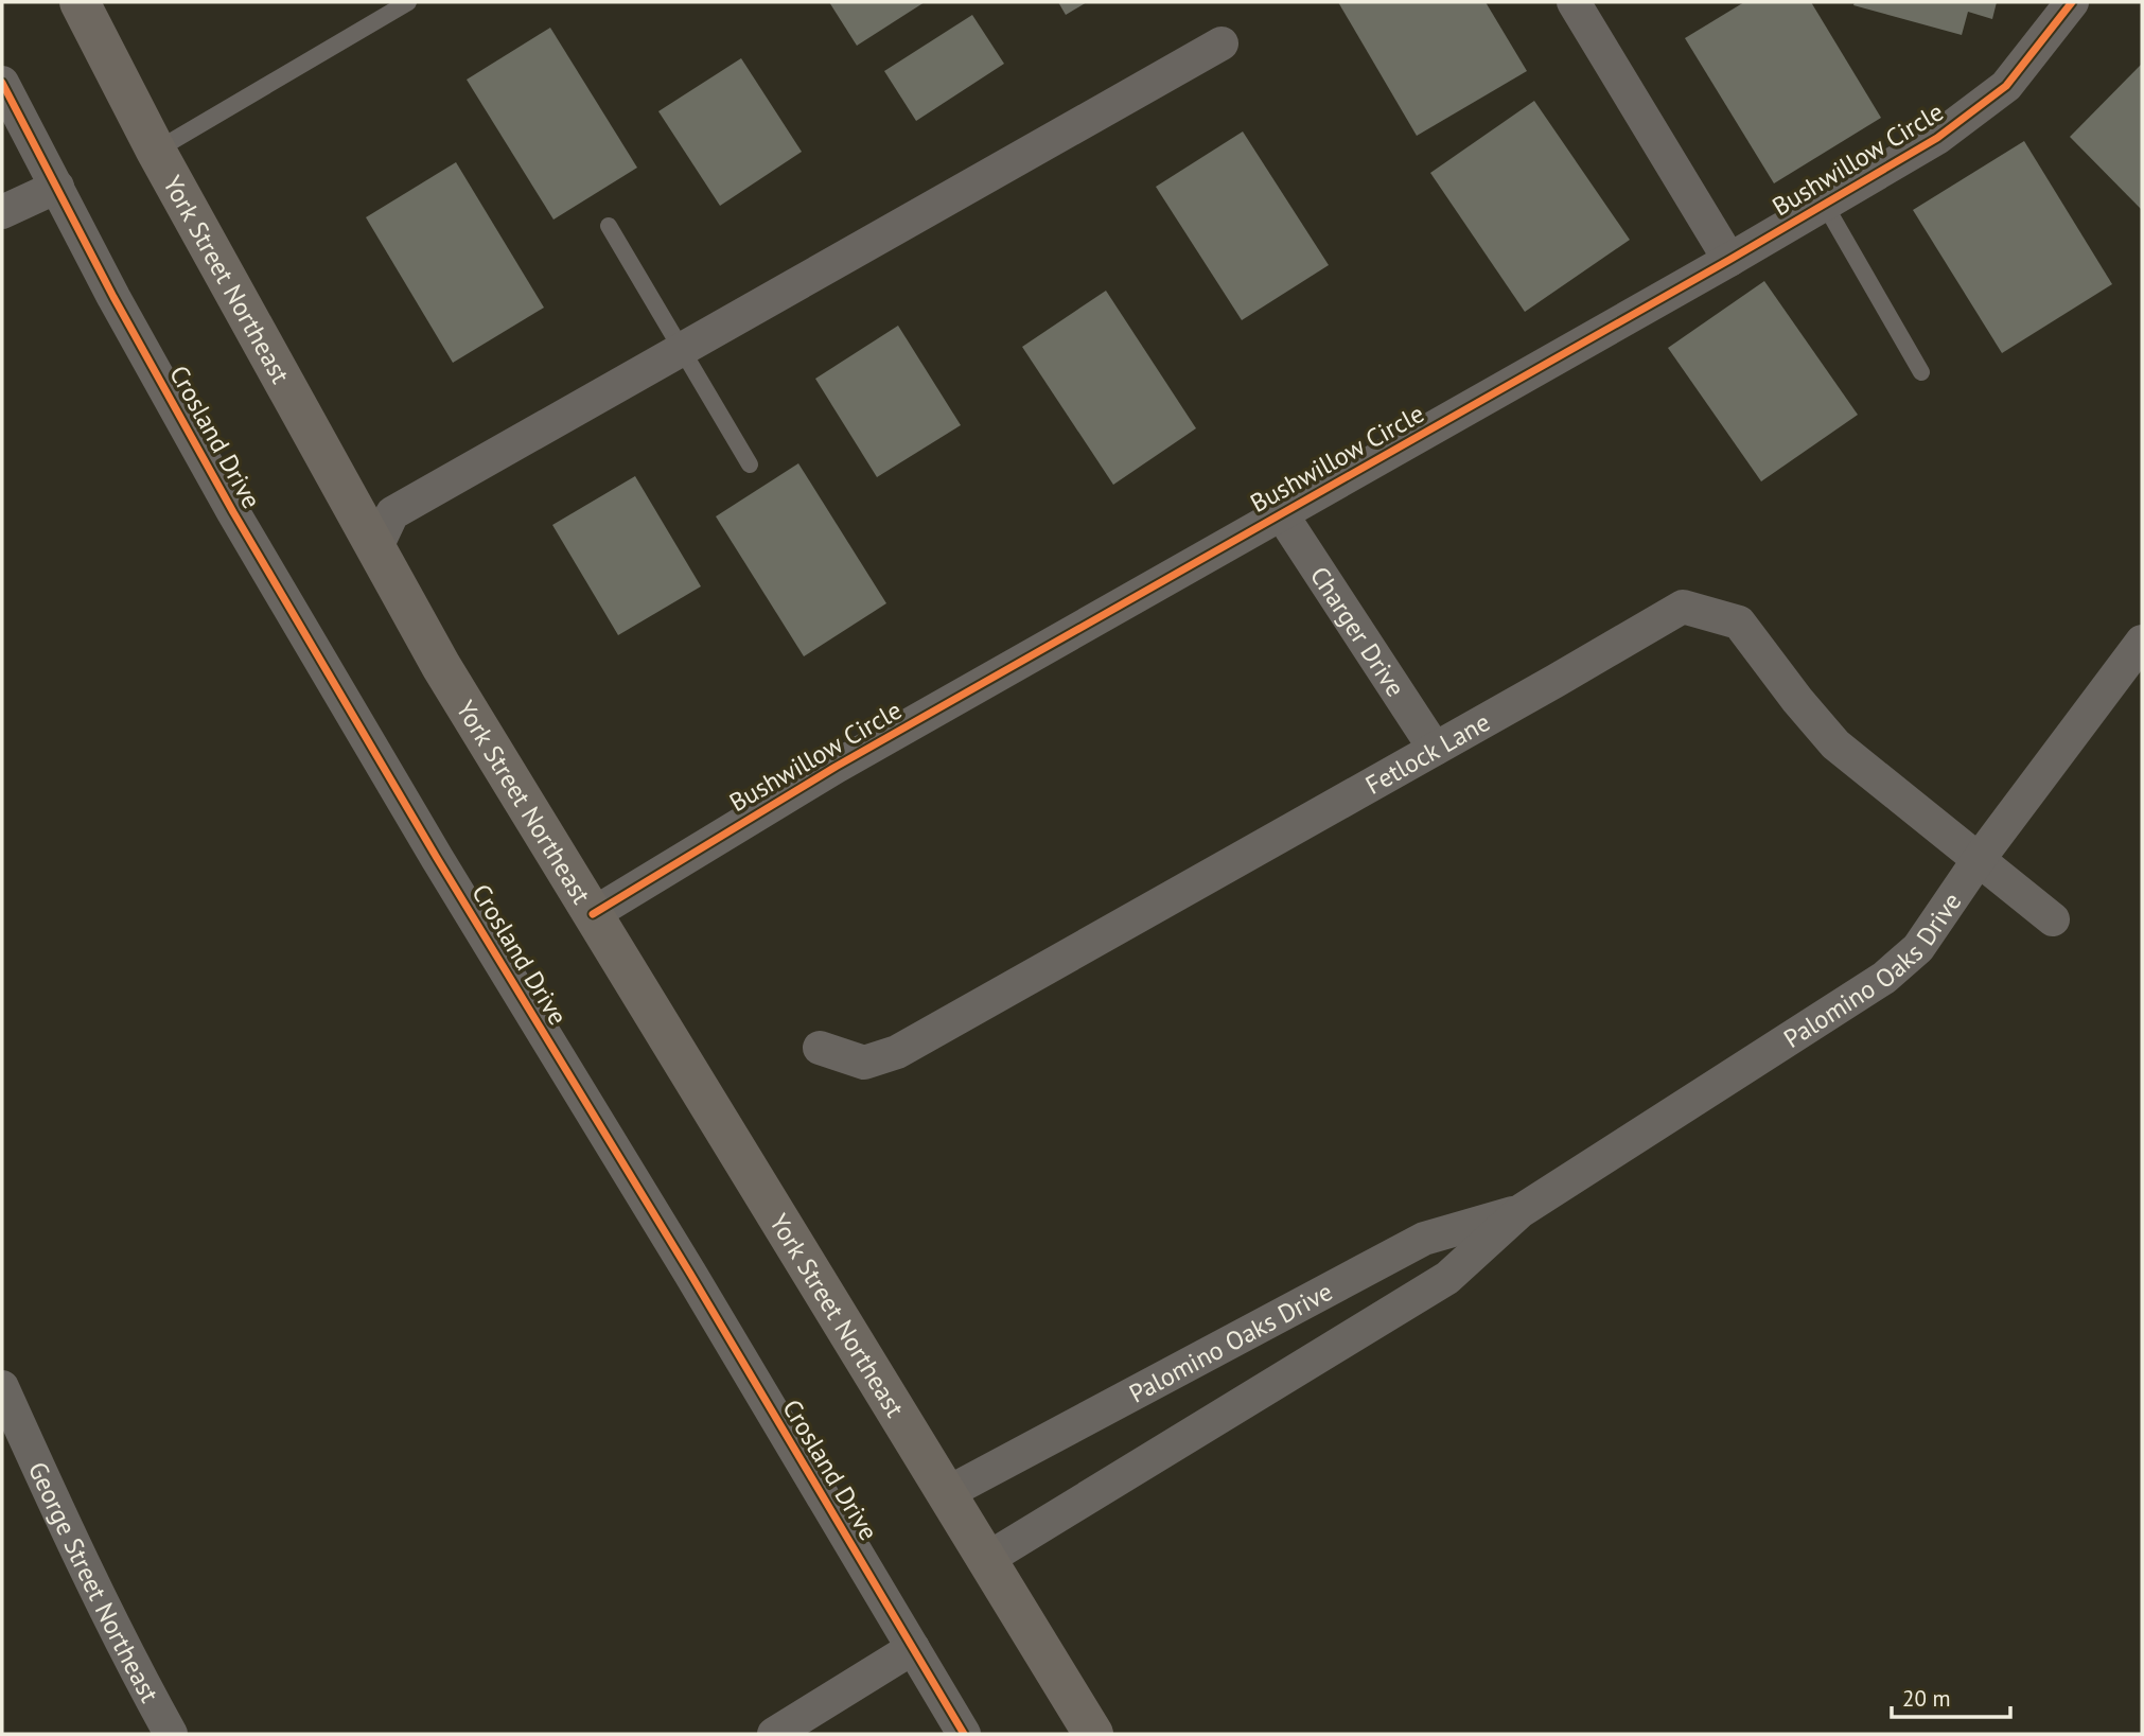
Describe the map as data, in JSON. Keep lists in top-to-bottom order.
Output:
{
  "streets": {
    "highway": ["York Street Northeast"],
    "street": [
      "Bushwillow Circle",
      "Crosland Drive",
      "Charger Drive",
      "Fetlock Lane",
      "Palomino Oaks Drive",
      "George Street Northeast"
    ]
  },
  "crossings": [
    ["Bushwillow Circle", "York Street Northeast"],
    ["Bushwillow Circle", "Charger Drive"],
    ["York Street Northeast", "Palomino Oaks Drive"],
    ["Charger Drive", "Fetlock Lane"],
    ["Fetlock Lane", "Palomino Oaks Drive"]
  ],
  "scale_bar": "20 m"
}
